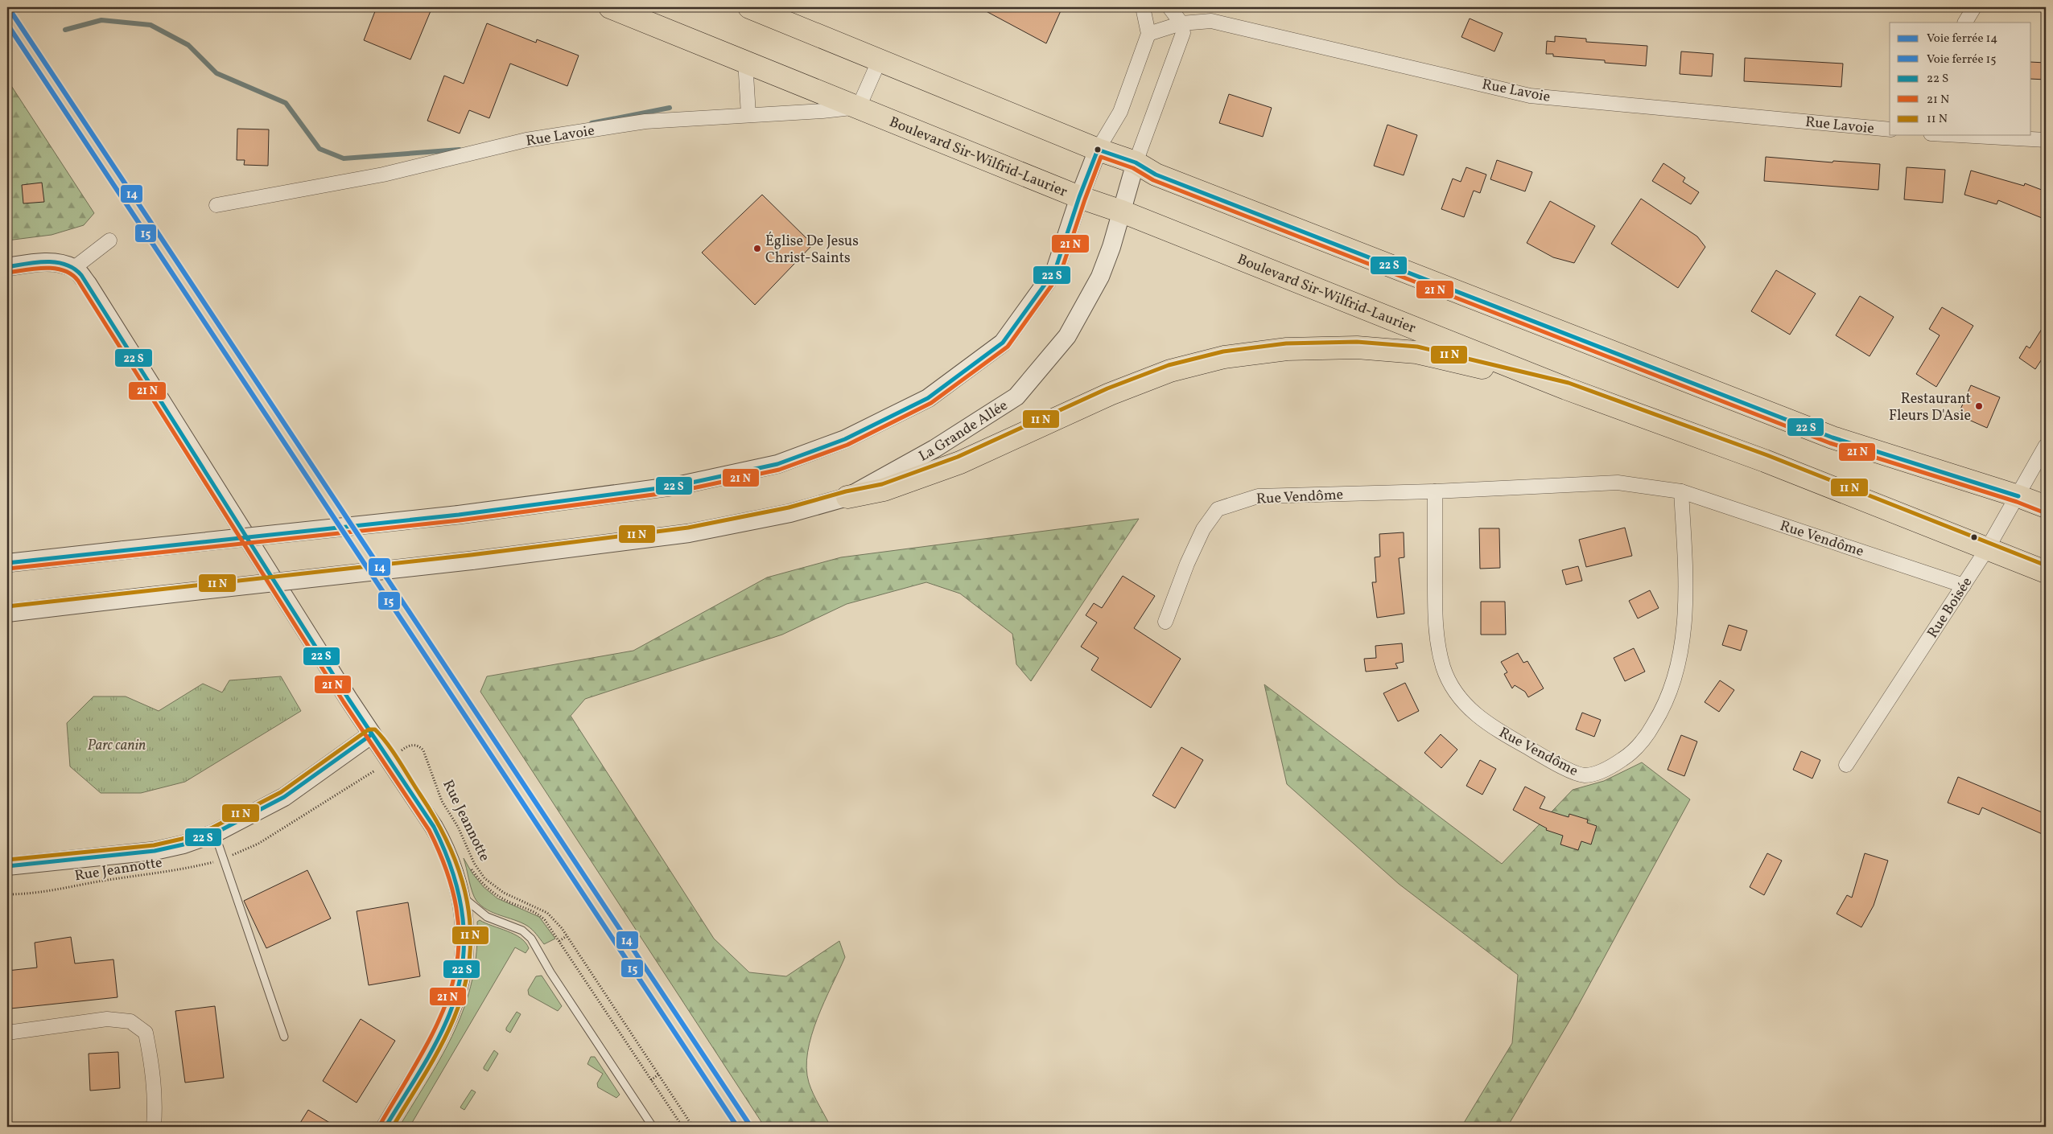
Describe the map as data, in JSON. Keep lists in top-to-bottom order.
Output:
{
  "streets": {
    "main road": ["Boulevard Sir-Wilfrid-Laurier"],
    "street": [
      "Rue Lavoie",
      "La Grande Allée",
      "Rue Vendôme",
      "Rue Boisée"
    ],
    "path": ["Rue Jeannotte"]
  },
  "crossings": [
    ["Rue Lavoie", "Boulevard Sir-Wilfrid-Laurier"],
    ["Boulevard Sir-Wilfrid-Laurier", "La Grande Allée"],
    ["Boulevard Sir-Wilfrid-Laurier", "Rue Boisée"],
    ["Rue Vendôme", "Rue Boisée"]
  ],
  "parks": ["Parc canin"],
  "places": ["Église De Jesus Christ-Saints", "Restaurant Fleurs D'Asie"],
  "lines": ["rail line 14", "rail line 15"],
  "legend": [
    "Voie ferrée 14",
    "Voie ferrée 15",
    "22 S",
    "21 N",
    "11 N"
  ]
}
